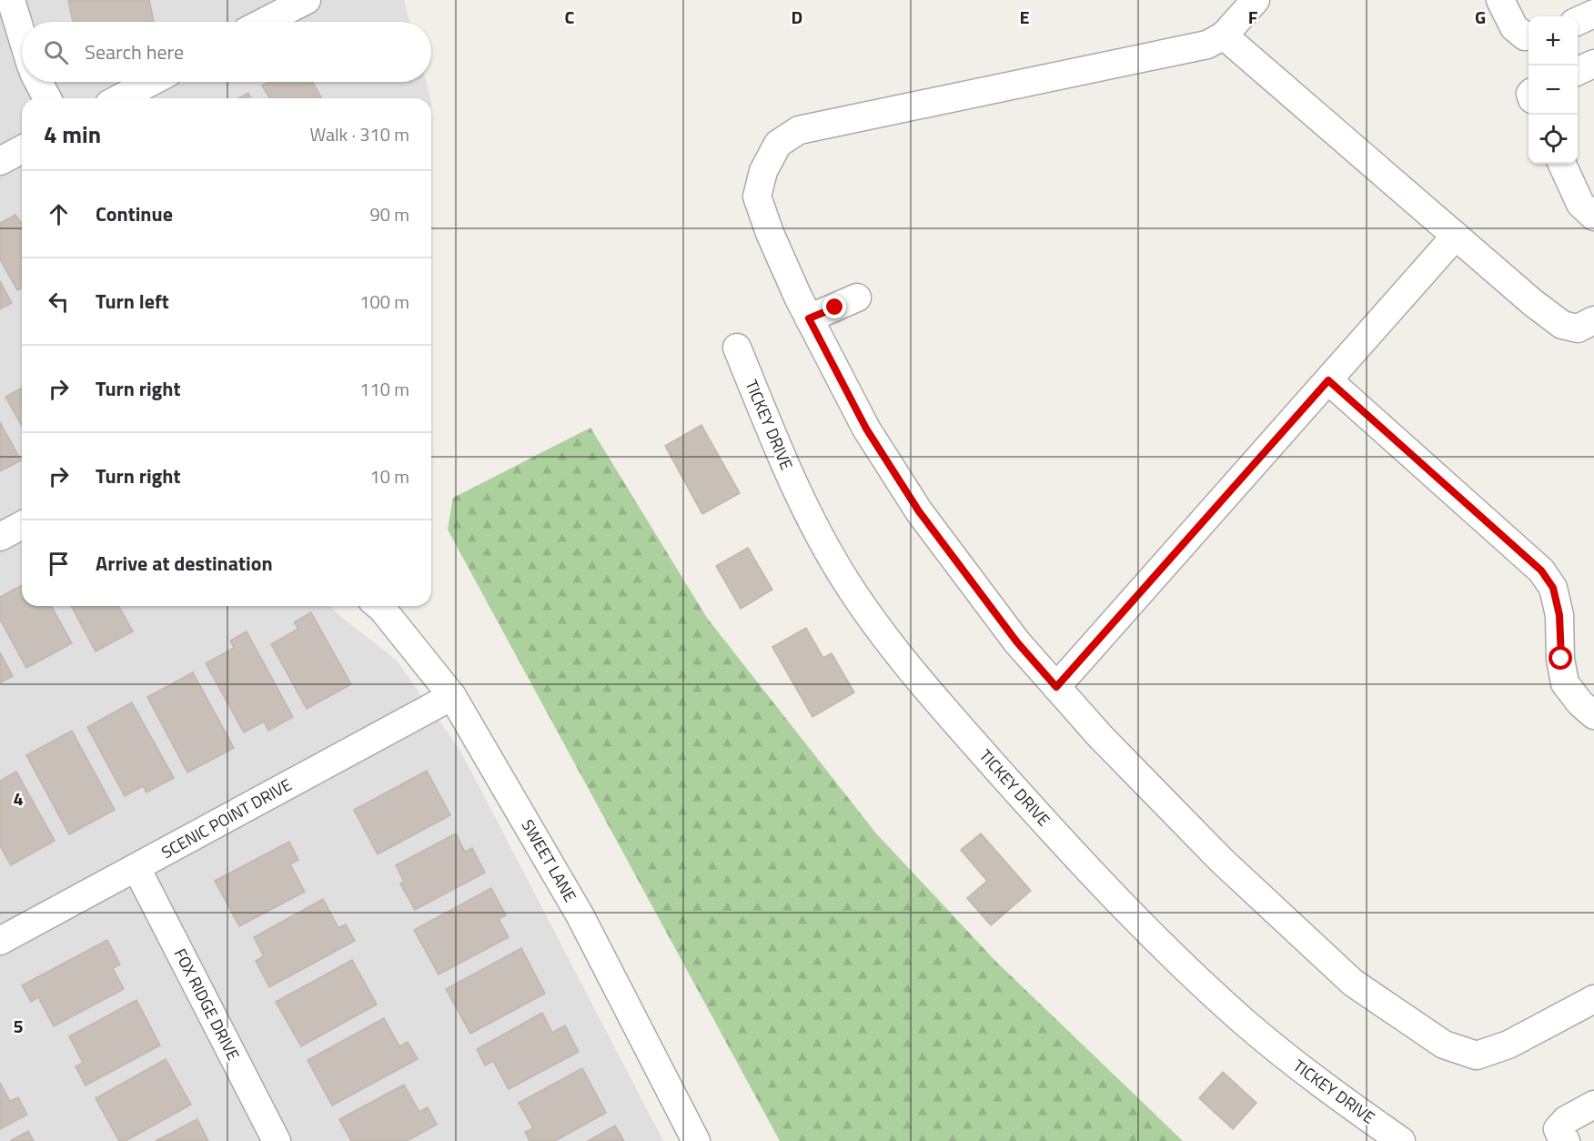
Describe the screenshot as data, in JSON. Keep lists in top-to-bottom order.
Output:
{
  "streets": {
    "street": [
      "TICKEY DRIVE",
      "SCENIC POINT DRIVE",
      "SWEET LANE",
      "FOX RIDGE DRIVE"
    ]
  },
  "crossings": [
    ["SCENIC POINT DRIVE", "SWEET LANE"],
    ["SCENIC POINT DRIVE", "FOX RIDGE DRIVE"]
  ],
  "page": {
    "map_buttons": ["+", "−"],
    "search": "Search here",
    "heading": ["4 min", "Walk · 310 m"],
    "list": [
      ["Continue", "90 m"],
      ["Turn left", "100 m"],
      ["Turn right", "110 m"],
      ["Turn right", "10 m"],
      "Arrive at destination"
    ]
  },
  "grid": {
    "columns": [
      "C",
      "D",
      "E",
      "F",
      "G"
    ],
    "rows": ["4", "5"]
  }
}
